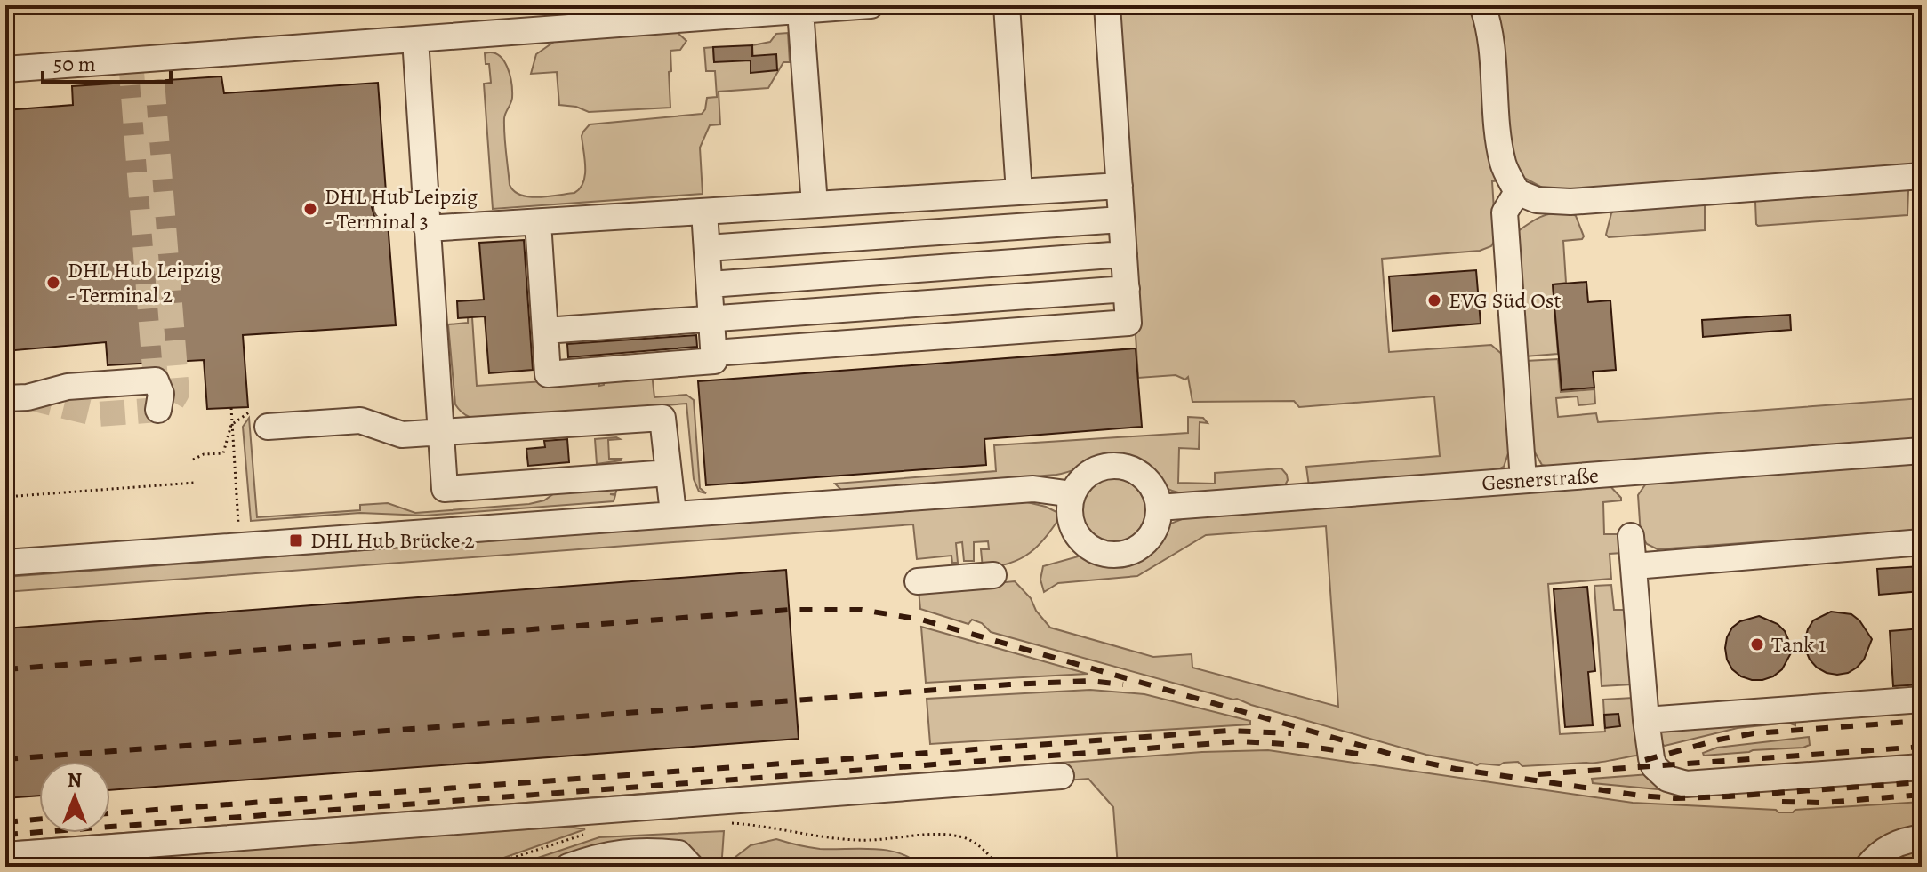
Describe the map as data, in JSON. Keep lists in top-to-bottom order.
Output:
{
  "streets": {
    "lane": ["Gesnerstraße"]
  },
  "places": {
    "other": [
      "DHL Hub Leipzig - Terminal 3",
      "DHL Hub Leipzig - Terminal 2",
      "EVG Süd Ost",
      "Tank 1"
    ],
    "transit": ["DHL Hub Brücke 2"]
  },
  "scale_bar": "50 m",
  "north": "top"
}
